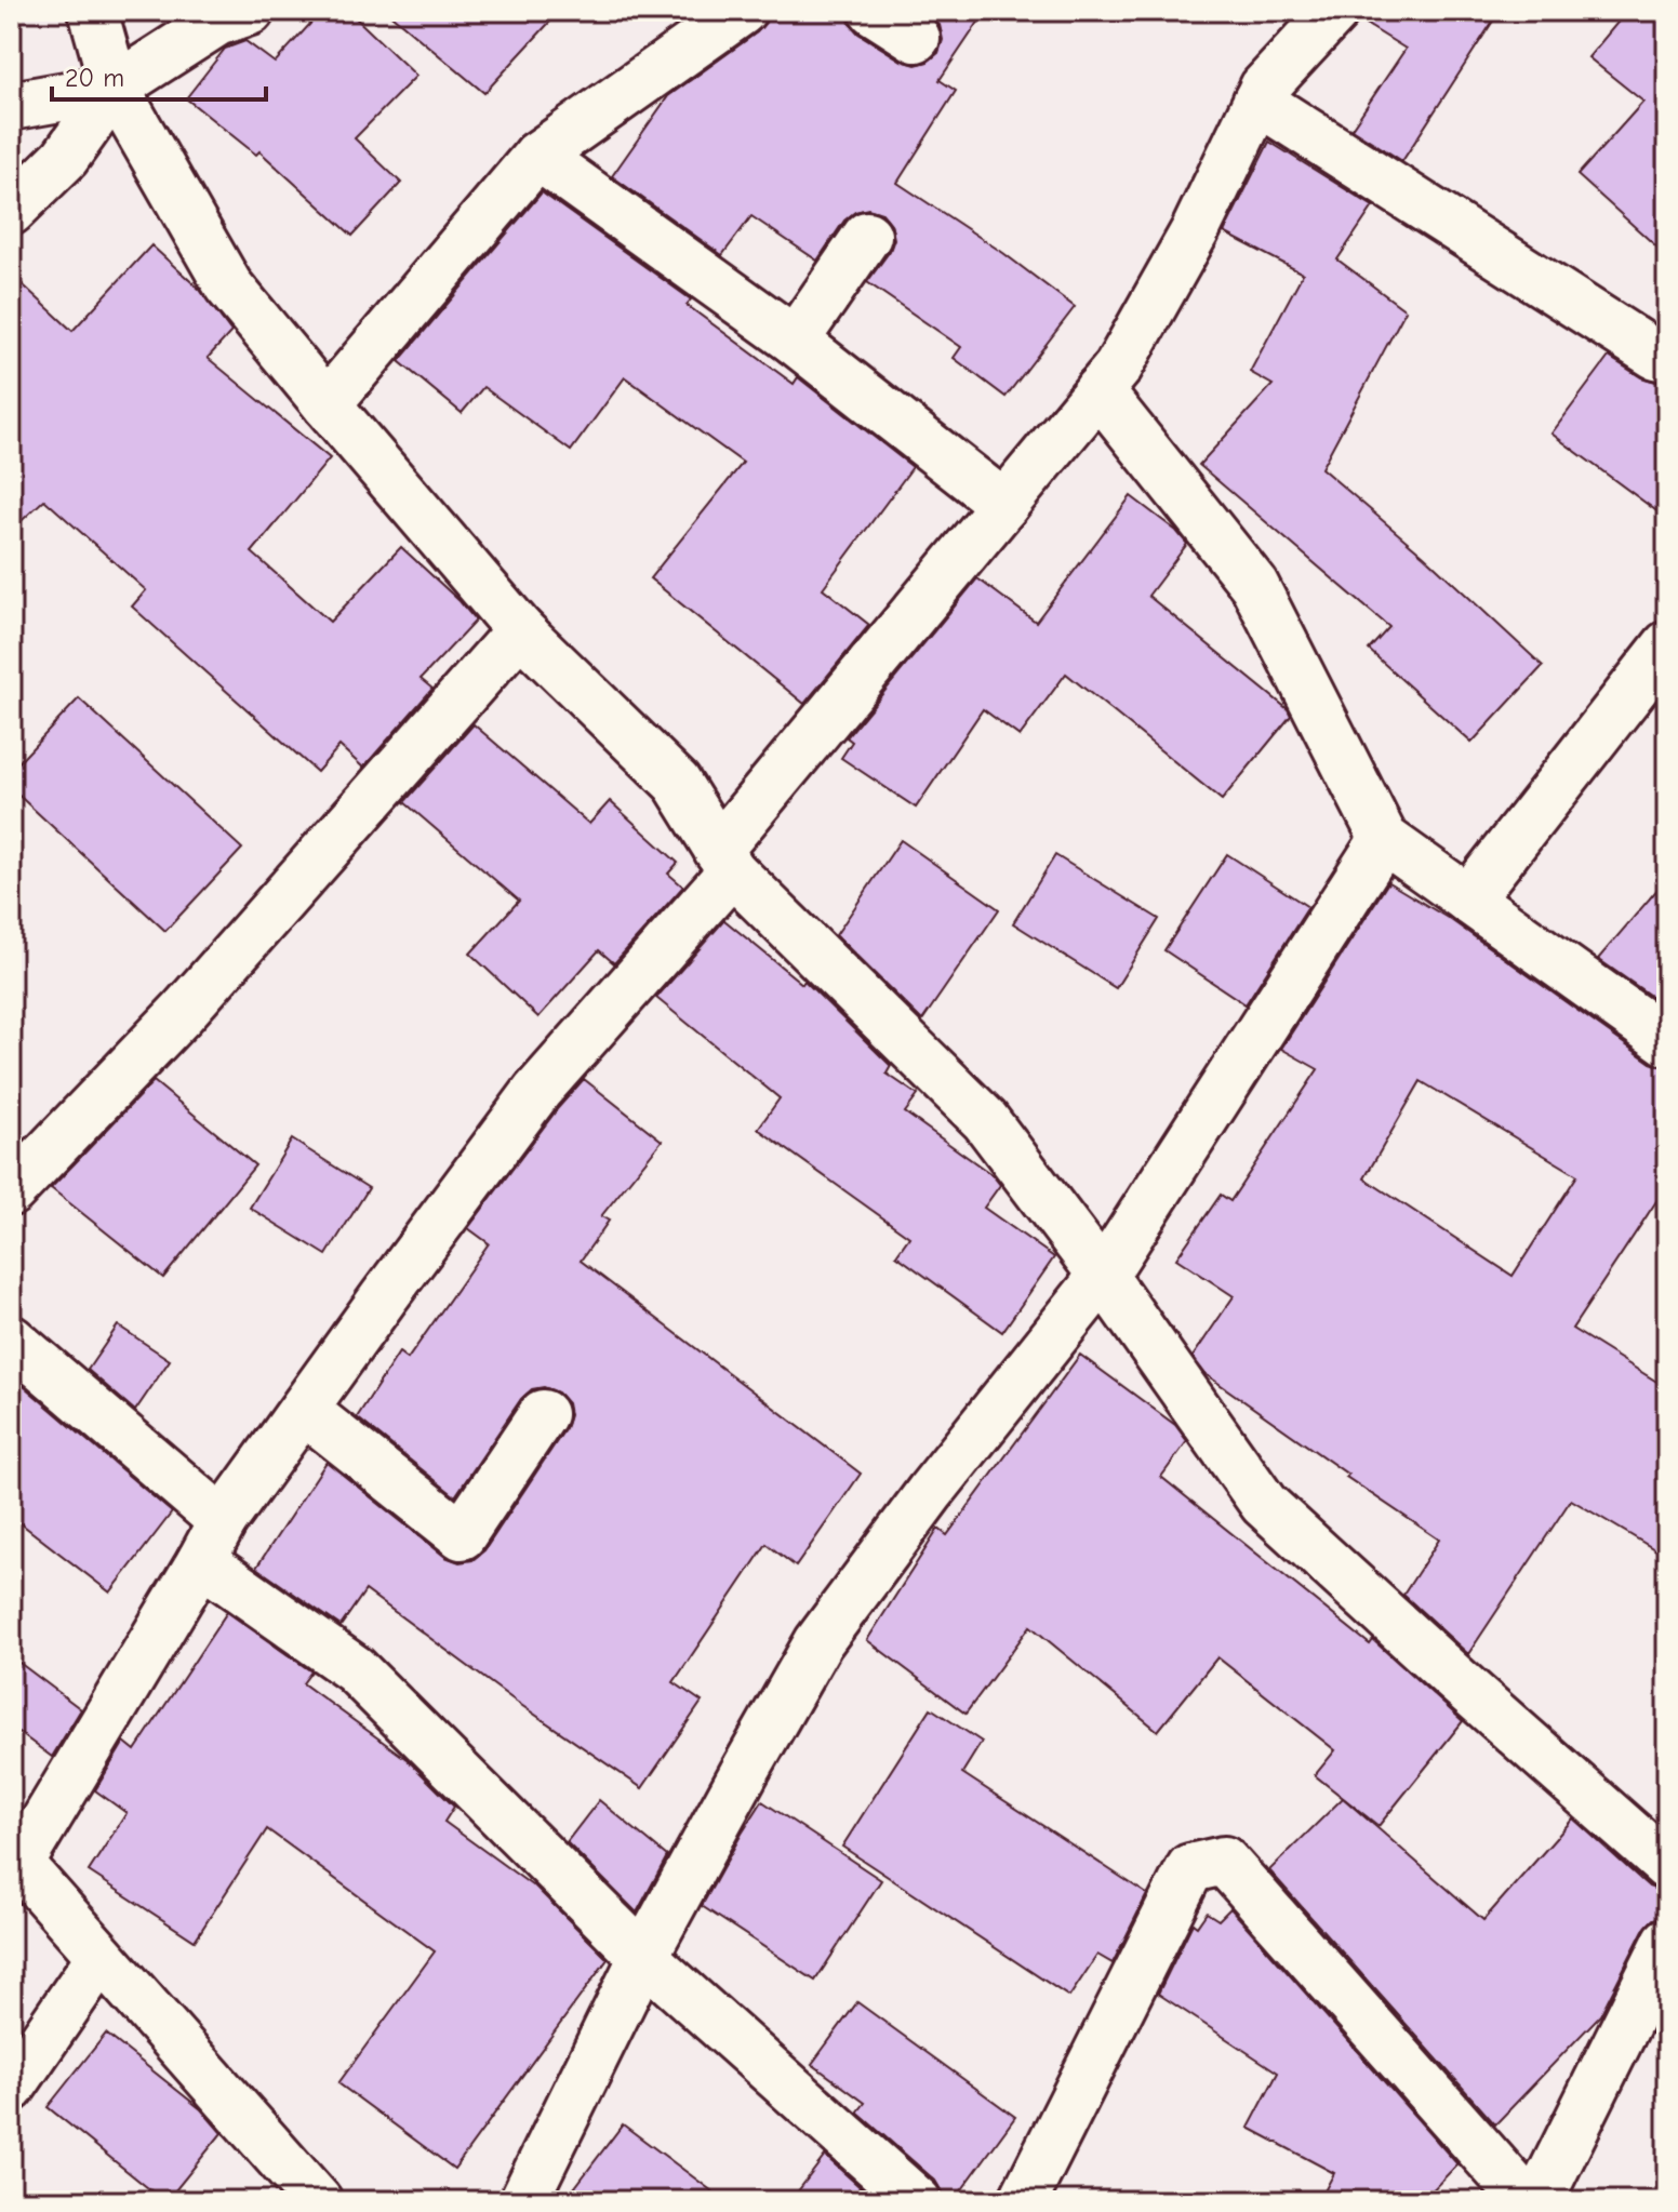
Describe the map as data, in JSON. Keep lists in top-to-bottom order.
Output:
{
  "scale_bar": "20 m"
}
